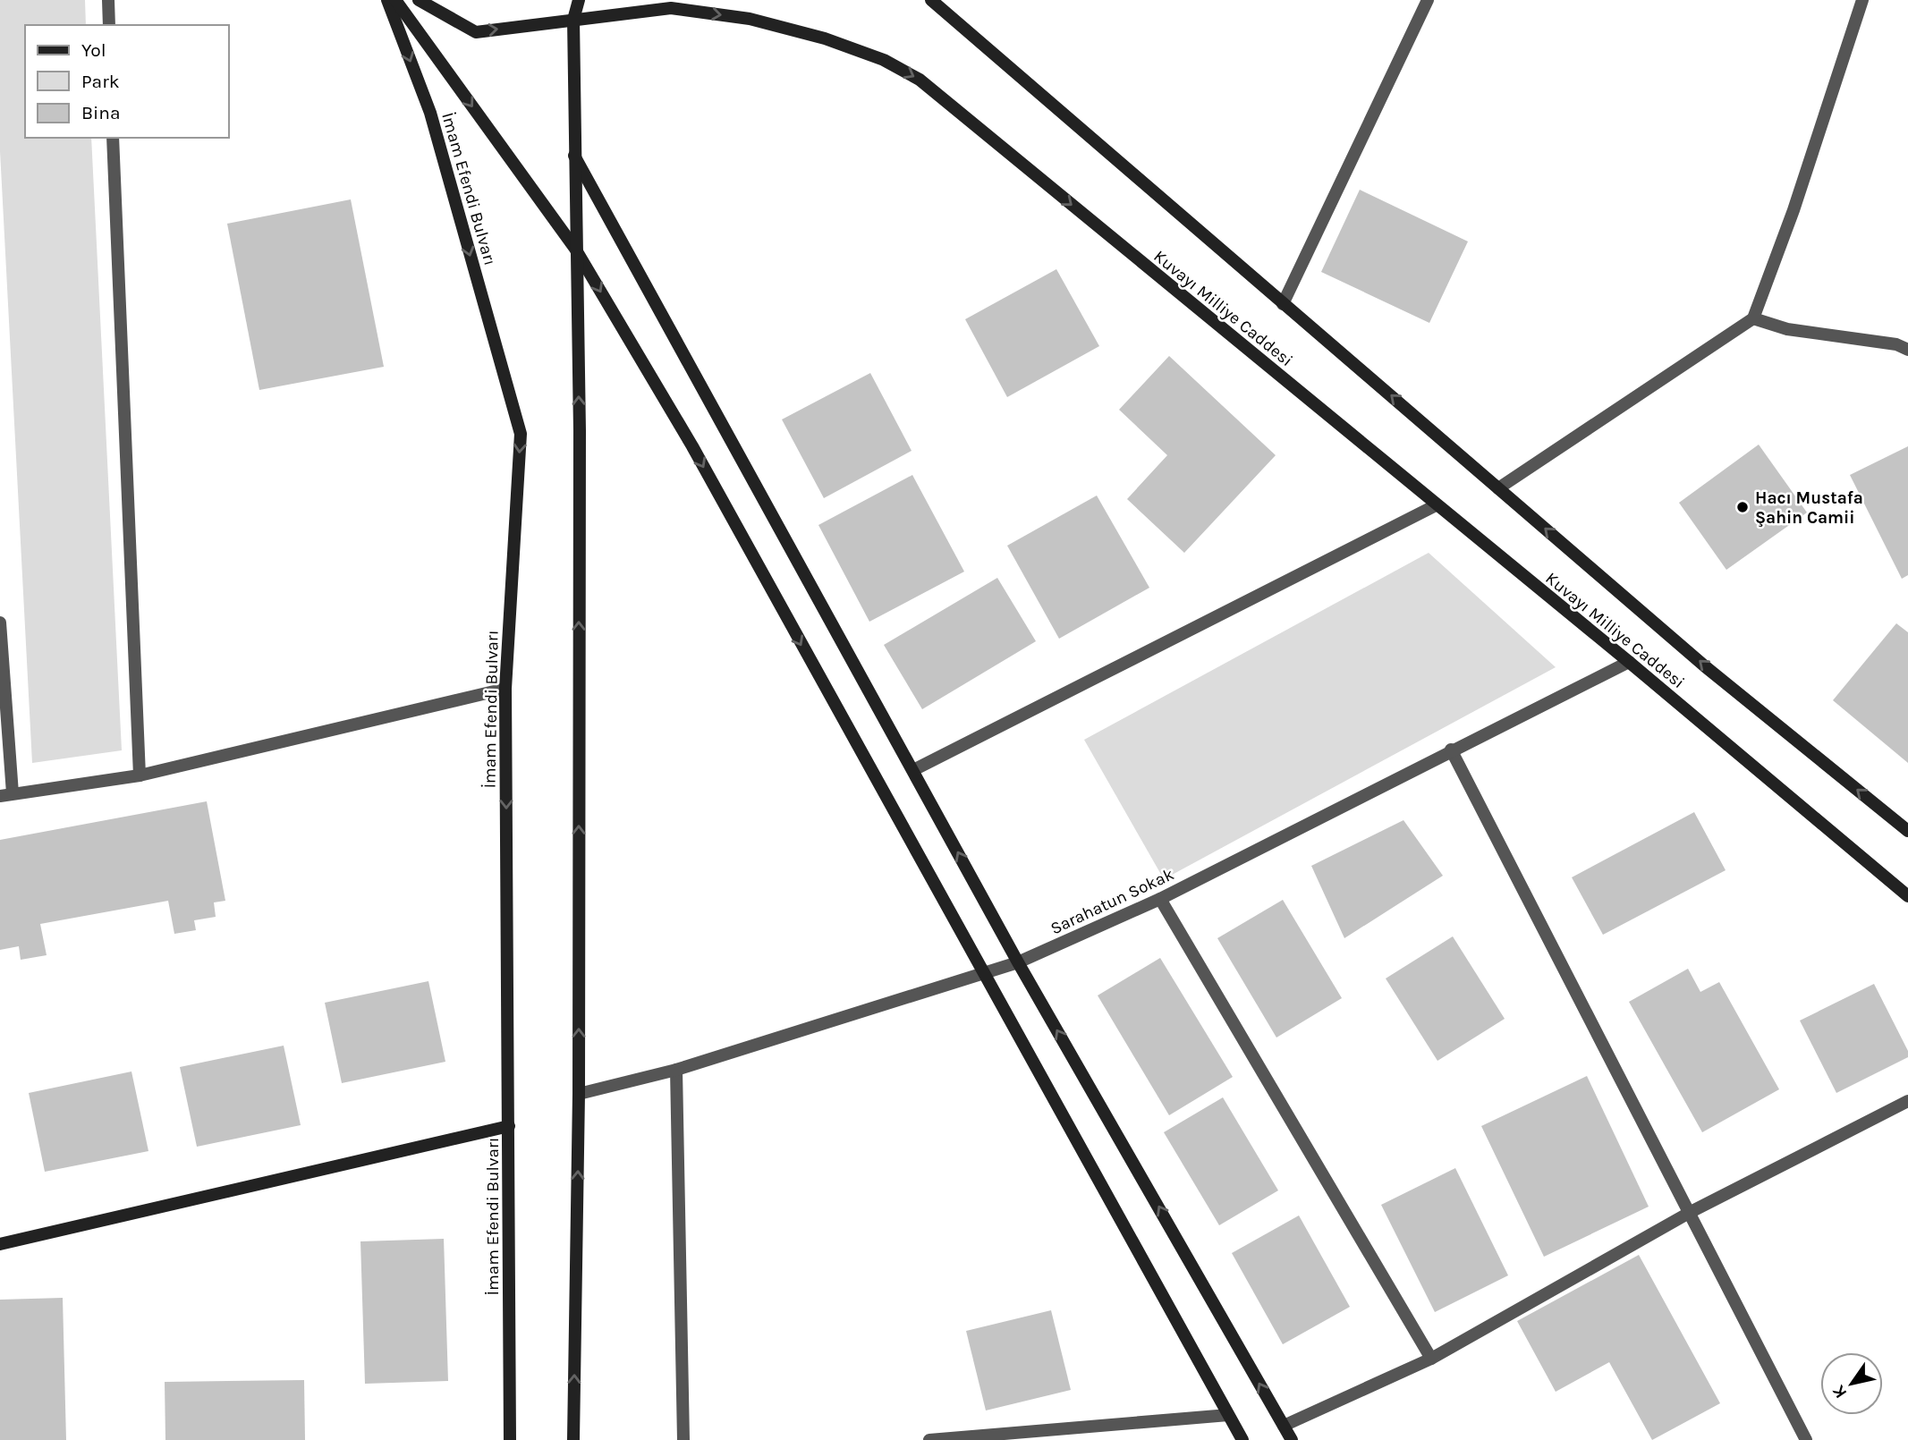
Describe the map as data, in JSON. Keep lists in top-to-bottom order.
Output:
{
  "streets": {
    "main road": ["İmam Efendi Bulvarı", "Kuvayı Milliye Caddesi"],
    "street": ["Sarahatun Sokak"]
  },
  "crossings": [
    ["Kuvayı Milliye Caddesi", "Sarahatun Sokak"]
  ],
  "places": ["Hacı Mustafa Şahin Camii"],
  "legend": ["Yol", "Park", "Bina"],
  "north": "bottom left"
}
